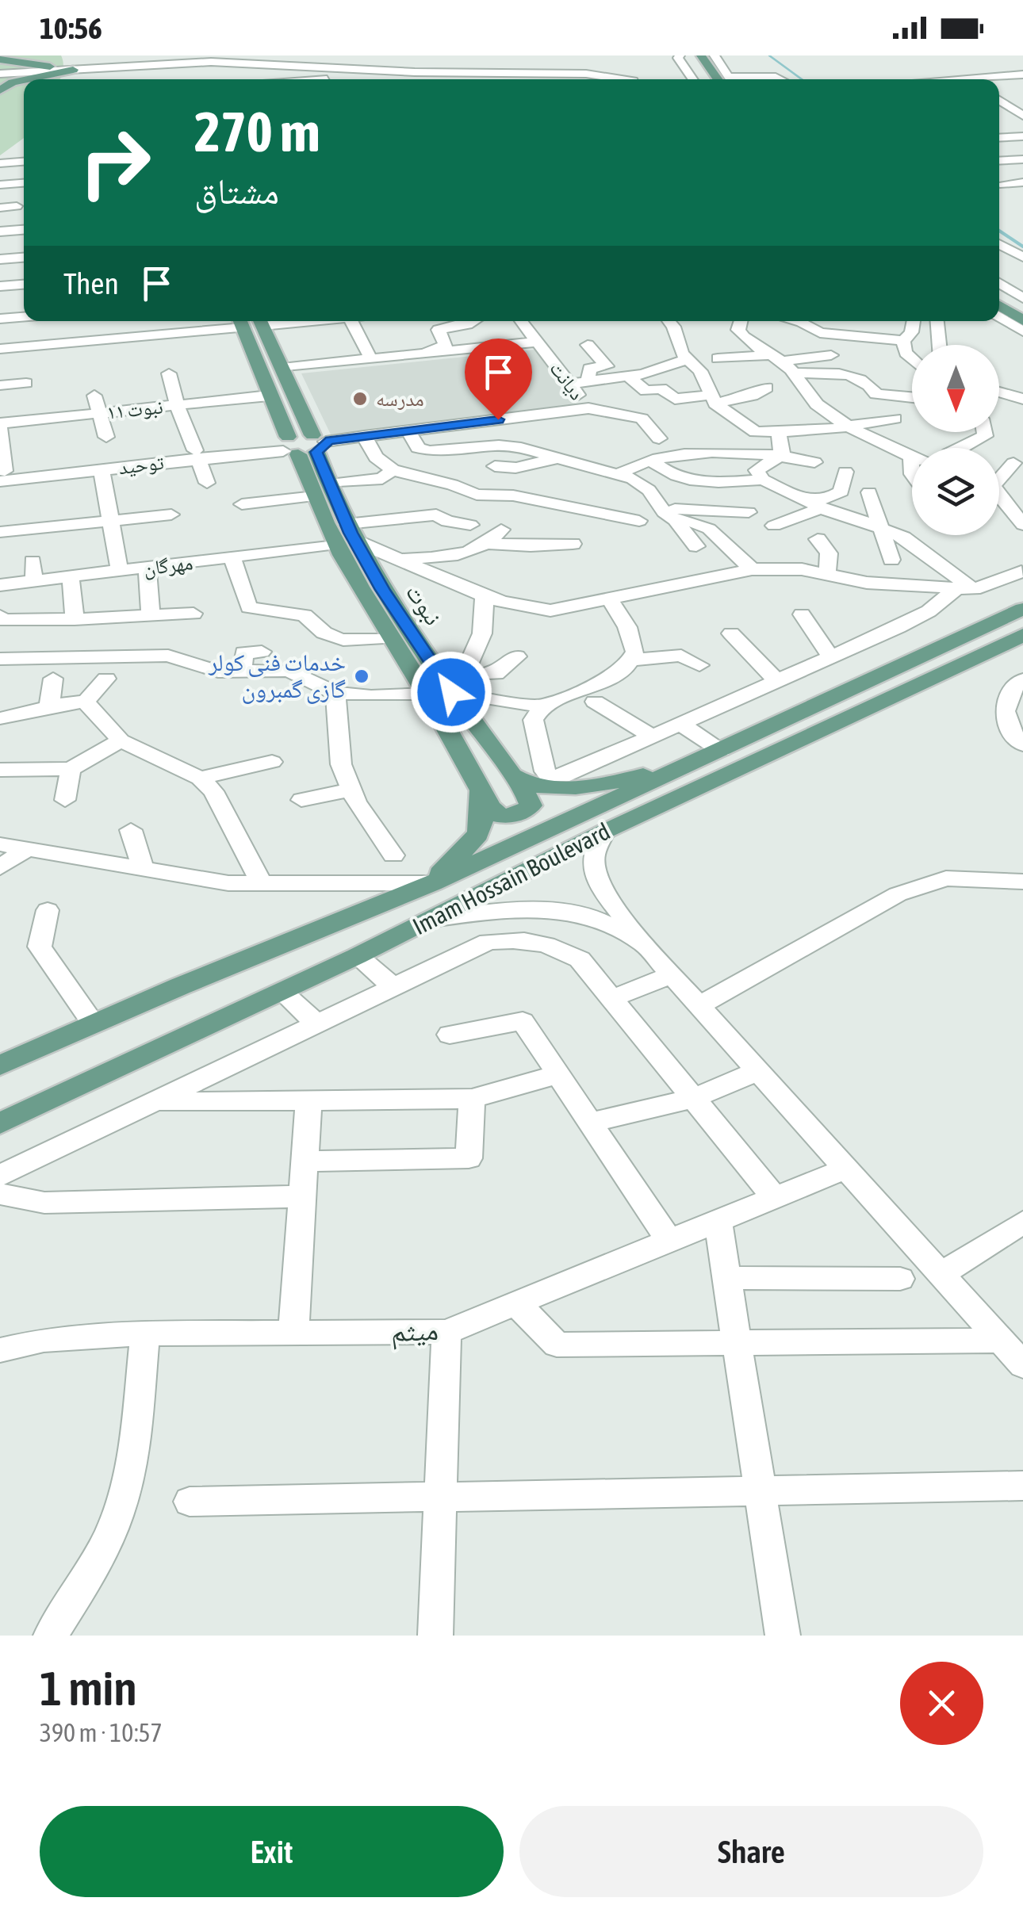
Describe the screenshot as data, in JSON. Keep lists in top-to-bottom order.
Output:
{
  "streets": {
    "main road": ["نبوت", "Imam Hossain Boulevard"],
    "street": [
      "دیانت",
      "نبوت ۱۱",
      "توحید",
      "مهرگان",
      "میثم"
    ]
  },
  "crossings": [
    ["دیانت", "توحید"],
    ["نبوت ۱۱", "نبوت"],
    ["توحید", "نبوت"],
    ["مهرگان", "نبوت"]
  ],
  "places": ["مدرسه", "خدمات فنی کولر گازی گمبرون"],
  "north": "bottom",
  "page": {
    "status": "10:56",
    "turn": ["270 m", "مشتاق"],
    "then": "Then",
    "heading": ["1 min", "390 m · 10:57"],
    "buttons": ["Exit", "Share"]
  }
}
